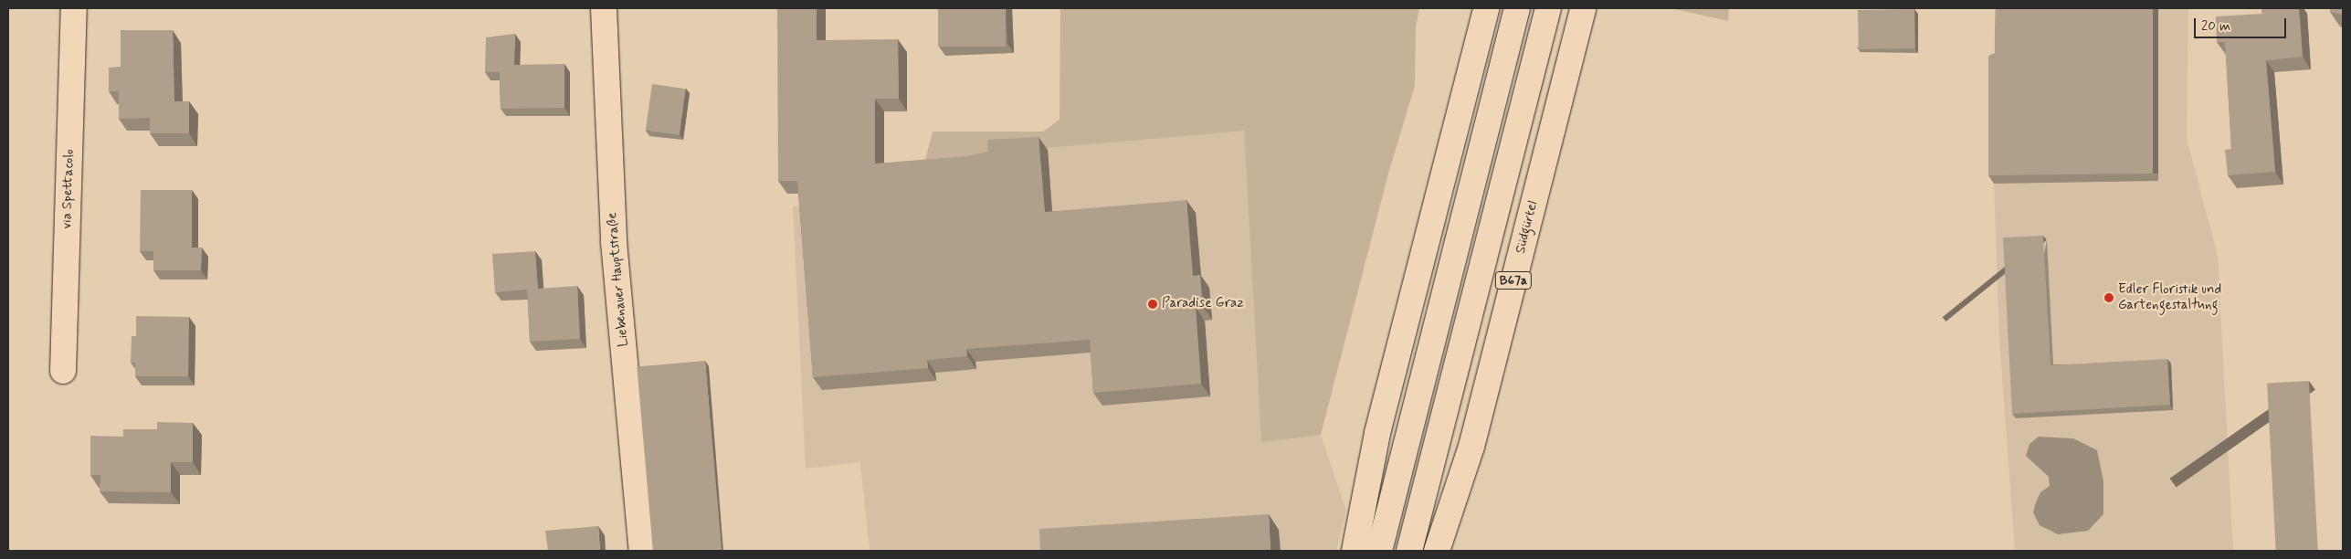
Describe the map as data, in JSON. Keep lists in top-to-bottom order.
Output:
{
  "streets": {
    "main road": [
      "via Spettacolo",
      "Südgürtel",
      "Liebenauer Hauptstraße",
      "B67a"
    ]
  },
  "places": ["Edler Floristik und Gartengestaltung", "Paradise Graz"],
  "scale_bar": "20 m"
}
